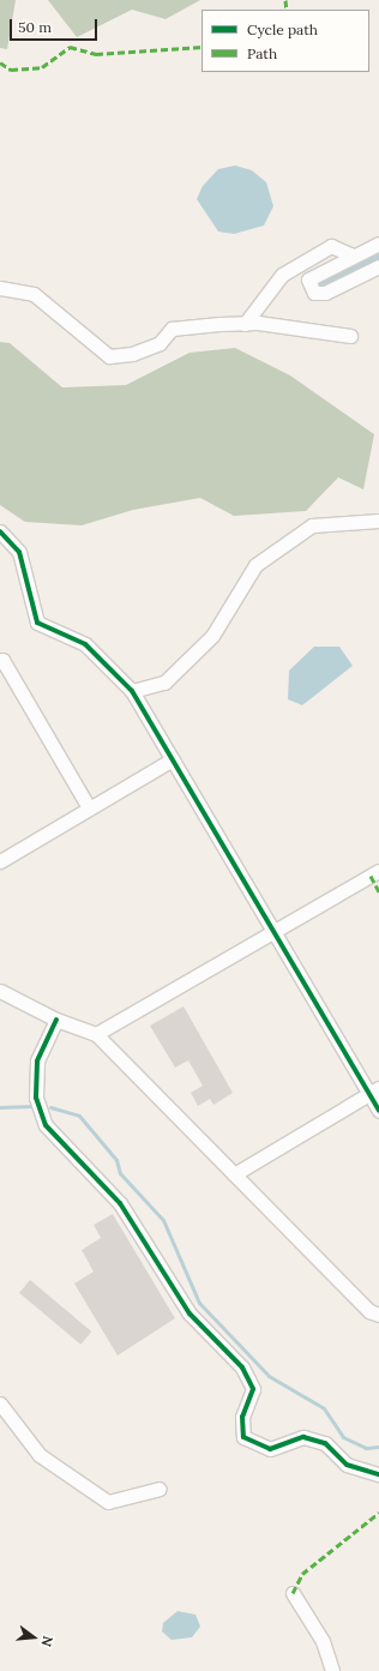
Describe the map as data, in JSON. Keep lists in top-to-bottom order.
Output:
{
  "legend": ["Cycle path", "Path"],
  "scale_bar": "50 m",
  "north": "right"
}
